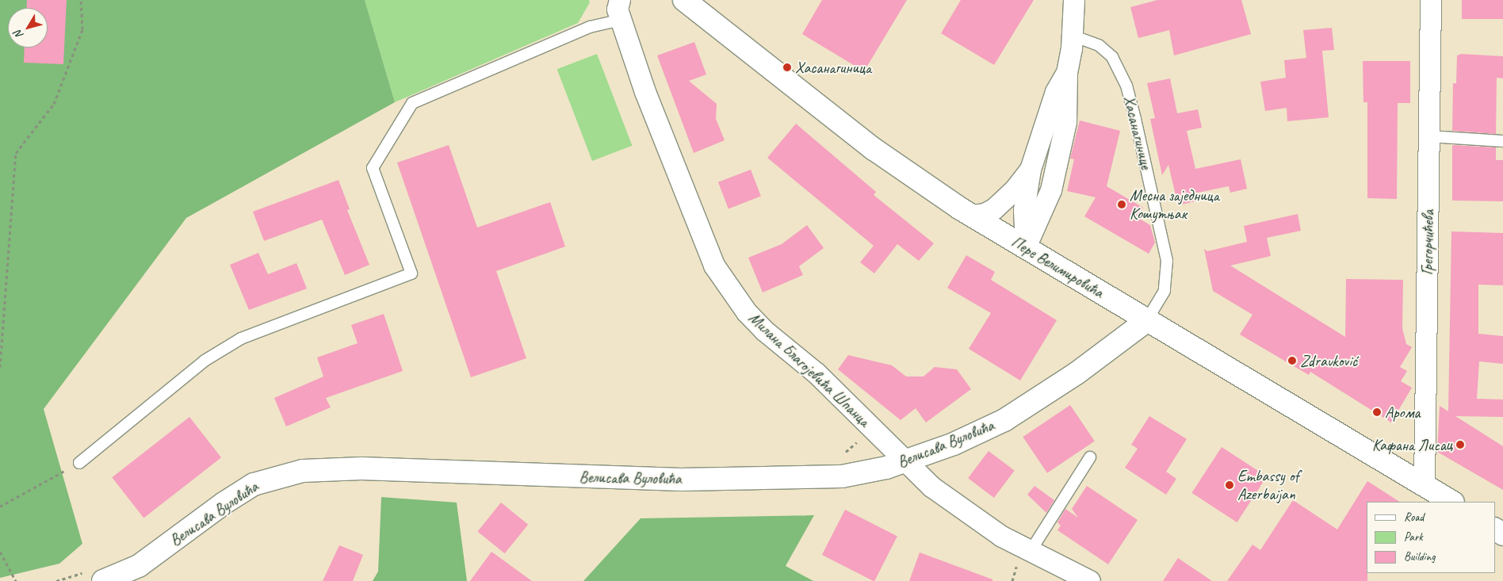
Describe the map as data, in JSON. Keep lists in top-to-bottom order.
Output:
{
  "streets": {
    "street": [
      "Грегорчићева",
      "Пере Велимировића",
      "Милана Благојевића Шпанца",
      "Велисава Вуловића"
    ],
    "lane": ["Хасанагинице"]
  },
  "crossings": [
    ["Хасанагинице", "Пере Велимировића"],
    ["Хасанагинице", "Велисава Вуловића"],
    ["Грегорчићева", "Пере Велимировића"],
    ["Пере Велимировића", "Велисава Вуловића"],
    ["Милана Благојевића Шпанца", "Велисава Вуловића"]
  ],
  "places": [
    "Хасанагиница",
    "Месна заједница Кошутњак",
    "Zdravković",
    "Арома",
    "Кафана Лисац",
    "Embassy of Azerbaijan"
  ],
  "legend": ["Road", "Park", "Building"],
  "north": "bottom left"
}
